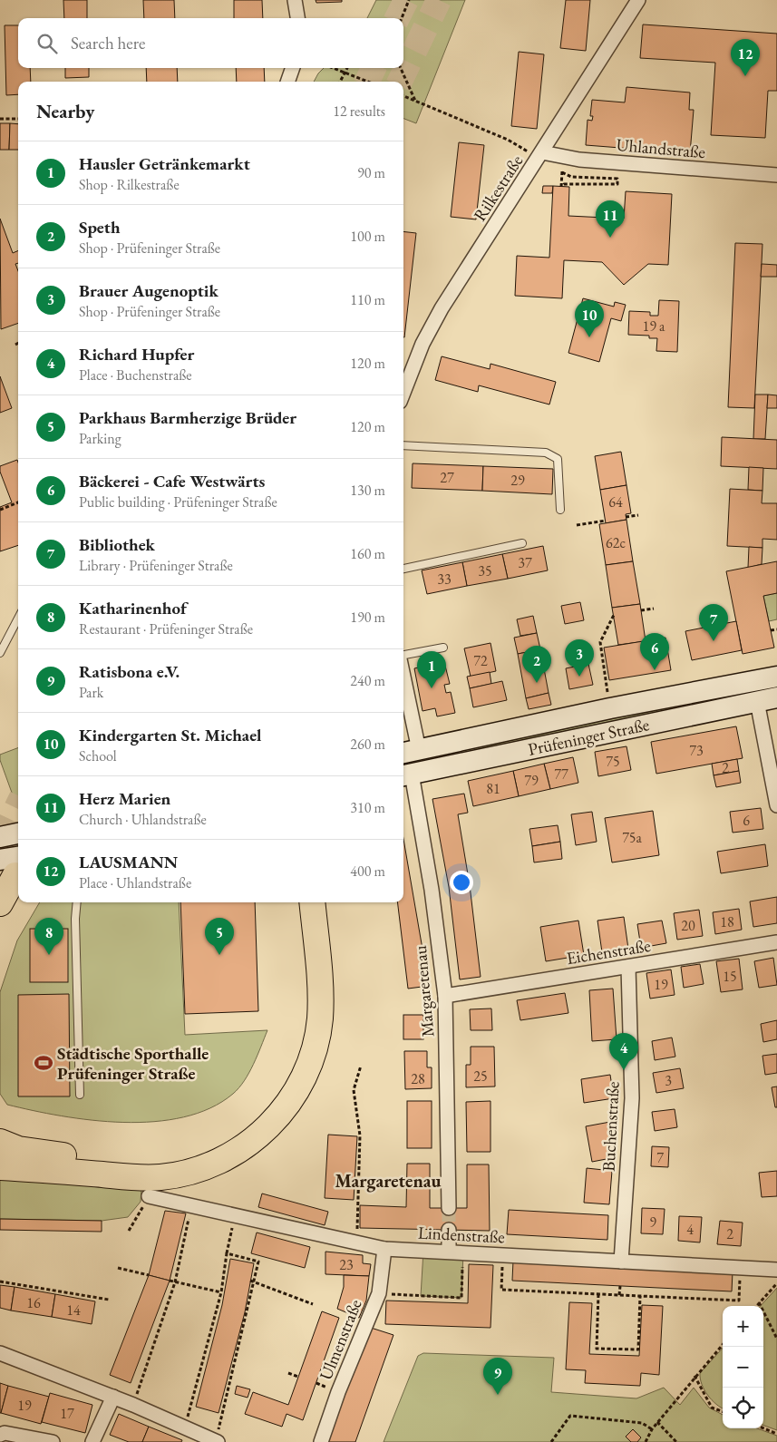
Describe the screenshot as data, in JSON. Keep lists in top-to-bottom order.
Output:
{
  "streets": {
    "street": [
      "Uhlandstraße",
      "Rilkestraße",
      "Prüfeninger Straße",
      "Eichenstraße",
      "Margaretenau",
      "Buchenstraße",
      "Lindenstraße",
      "Ulmenstraße"
    ]
  },
  "crossings": [
    ["Uhlandstraße", "Rilkestraße"],
    ["Prüfeninger Straße", "Margaretenau"],
    ["Eichenstraße", "Margaretenau"],
    ["Eichenstraße", "Buchenstraße"],
    ["Buchenstraße", "Lindenstraße"],
    ["Lindenstraße", "Ulmenstraße"]
  ],
  "districts": ["Margaretenau"],
  "places": {
    "sports": ["Städtische Sporthalle Prüfeninger Straße"]
  },
  "house_numbers": [
    "19 a",
    "27",
    "29",
    "64",
    "62c",
    "37",
    "35",
    "33",
    "72",
    "73",
    "75",
    "2",
    "77",
    "79",
    "81",
    "6",
    "75a",
    "18",
    "20",
    "15",
    "19",
    "25",
    "28",
    "3",
    "7",
    "9",
    "4",
    "2",
    "23",
    "16",
    "14",
    "19",
    "17"
  ],
  "page": {
    "search": "Search here",
    "pins": [
      "12",
      "11",
      "10",
      "7",
      "6",
      "3",
      "2",
      "1",
      "5",
      "8",
      "4",
      "9"
    ],
    "heading": ["Nearby", "12 results"],
    "list": [
      {
        "mark": "1",
        "name": "Hausler Getränkemarkt",
        "note": "Shop · Rilkestraße",
        "value": "90 m"
      },
      {
        "mark": "2",
        "name": "Speth",
        "note": "Shop · Prüfeninger Straße",
        "value": "100 m"
      },
      {
        "mark": "3",
        "name": "Brauer Augenoptik",
        "note": "Shop · Prüfeninger Straße",
        "value": "110 m"
      },
      {
        "mark": "4",
        "name": "Richard Hupfer",
        "note": "Place · Buchenstraße",
        "value": "120 m"
      },
      {
        "mark": "5",
        "name": "Parkhaus Barmherzige Brüder",
        "note": "Parking",
        "value": "120 m"
      },
      {
        "mark": "6",
        "name": "Bäckerei - Cafe Westwärts",
        "note": "Public building · Prüfeninger Straße",
        "value": "130 m"
      },
      {
        "mark": "7",
        "name": "Bibliothek",
        "note": "Library · Prüfeninger Straße",
        "value": "160 m"
      },
      {
        "mark": "8",
        "name": "Katharinenhof",
        "note": "Restaurant · Prüfeninger Straße",
        "value": "190 m"
      },
      {
        "mark": "9",
        "name": "Ratisbona e.V.",
        "note": "Park",
        "value": "240 m"
      },
      {
        "mark": "10",
        "name": "Kindergarten St. Michael",
        "note": "School",
        "value": "260 m"
      },
      {
        "mark": "11",
        "name": "Herz Marien",
        "note": "Church · Uhlandstraße",
        "value": "310 m"
      },
      {
        "mark": "12",
        "name": "LAUSMANN",
        "note": "Place · Uhlandstraße",
        "value": "400 m"
      }
    ],
    "map_buttons": ["+", "−"]
  }
}
